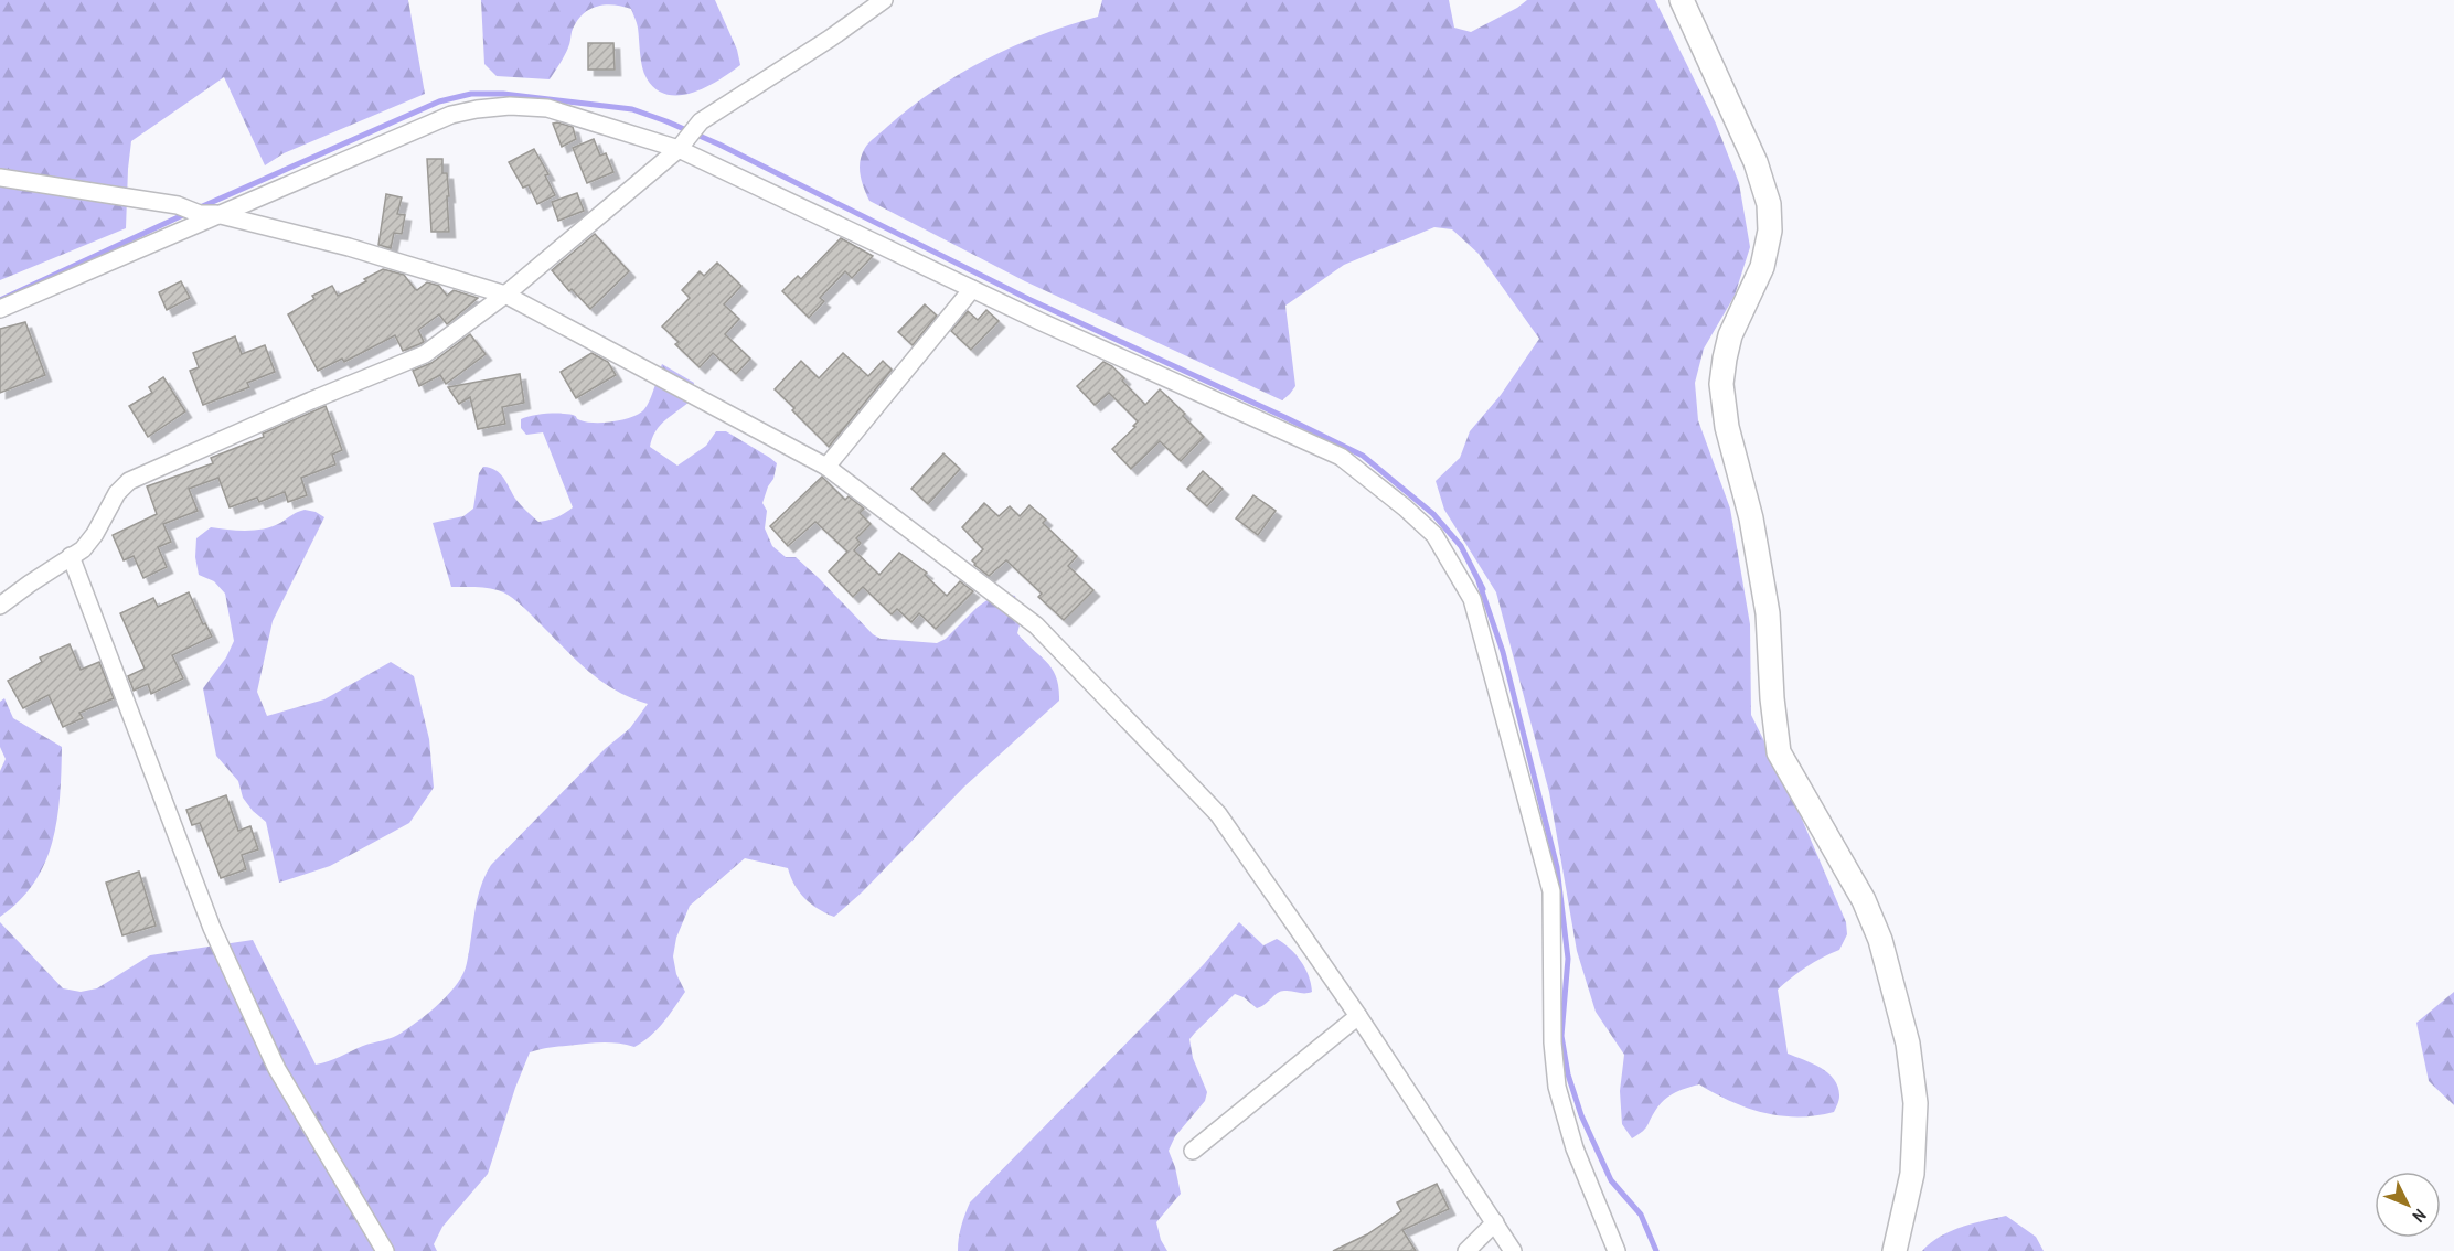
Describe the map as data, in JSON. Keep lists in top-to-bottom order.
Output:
{
  "north": "bottom right"
}
